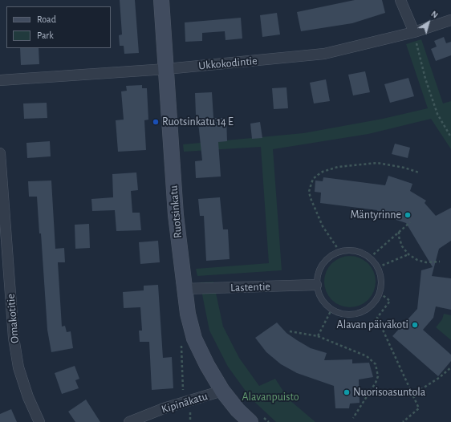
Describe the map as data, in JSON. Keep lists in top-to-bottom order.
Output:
{
  "streets": {
    "street": [
      "Ukkokodintie",
      "Ruotsinkatu",
      "Lastentie",
      "Omakotitie",
      "Kipinäkatu"
    ]
  },
  "crossings": [
    ["Ukkokodintie", "Ruotsinkatu"],
    ["Ruotsinkatu", "Lastentie"],
    ["Ruotsinkatu", "Kipinäkatu"]
  ],
  "parks": ["Alavanpuisto"],
  "places": [
    "Ruotsinkatu 14 E",
    "Mäntyrinne",
    "Alavan päiväkoti",
    "Nuorisoasuntola"
  ],
  "legend": ["Road", "Park"],
  "north": "top right"
}
